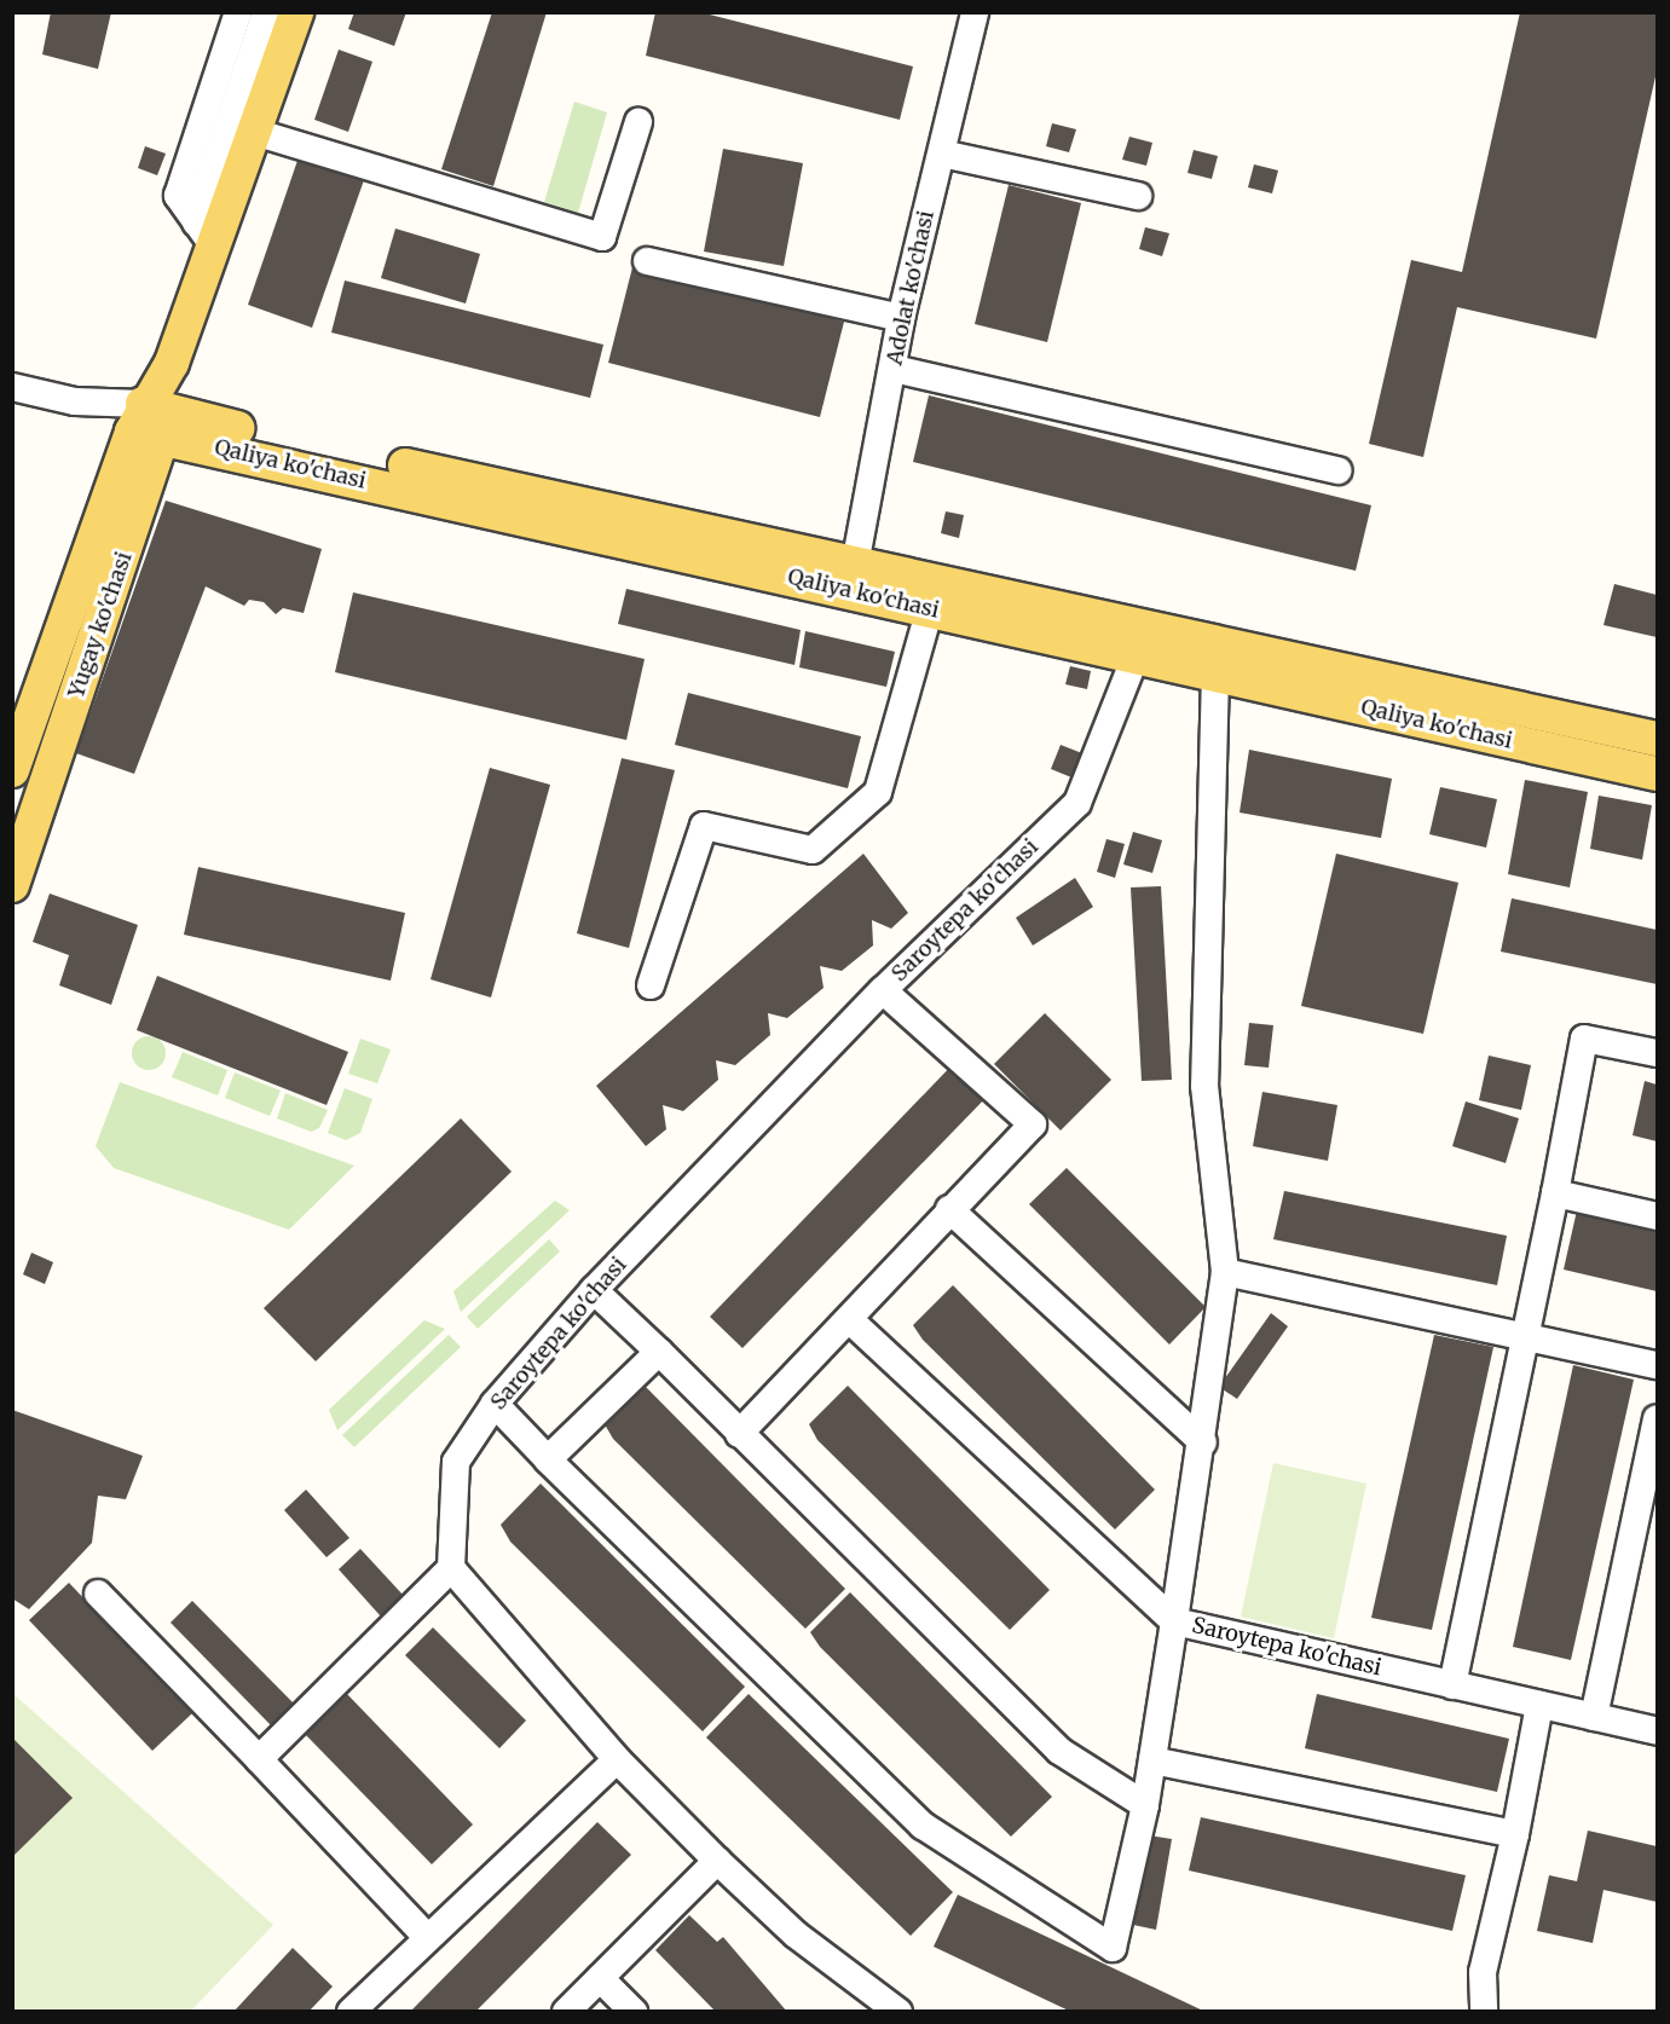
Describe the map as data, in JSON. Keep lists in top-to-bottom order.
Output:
{
  "streets": {
    "main road": ["Qaliya ko'chasi", "Yugay ko'chasi"],
    "street": ["Adolat ko'chasi", "Saroytepa ko'chasi"]
  },
  "crossings": [
    ["Adolat ko'chasi", "Qaliya ko'chasi"],
    ["Qaliya ko'chasi", "Yugay ko'chasi"],
    ["Qaliya ko'chasi", "Saroytepa ko'chasi"]
  ]
}
